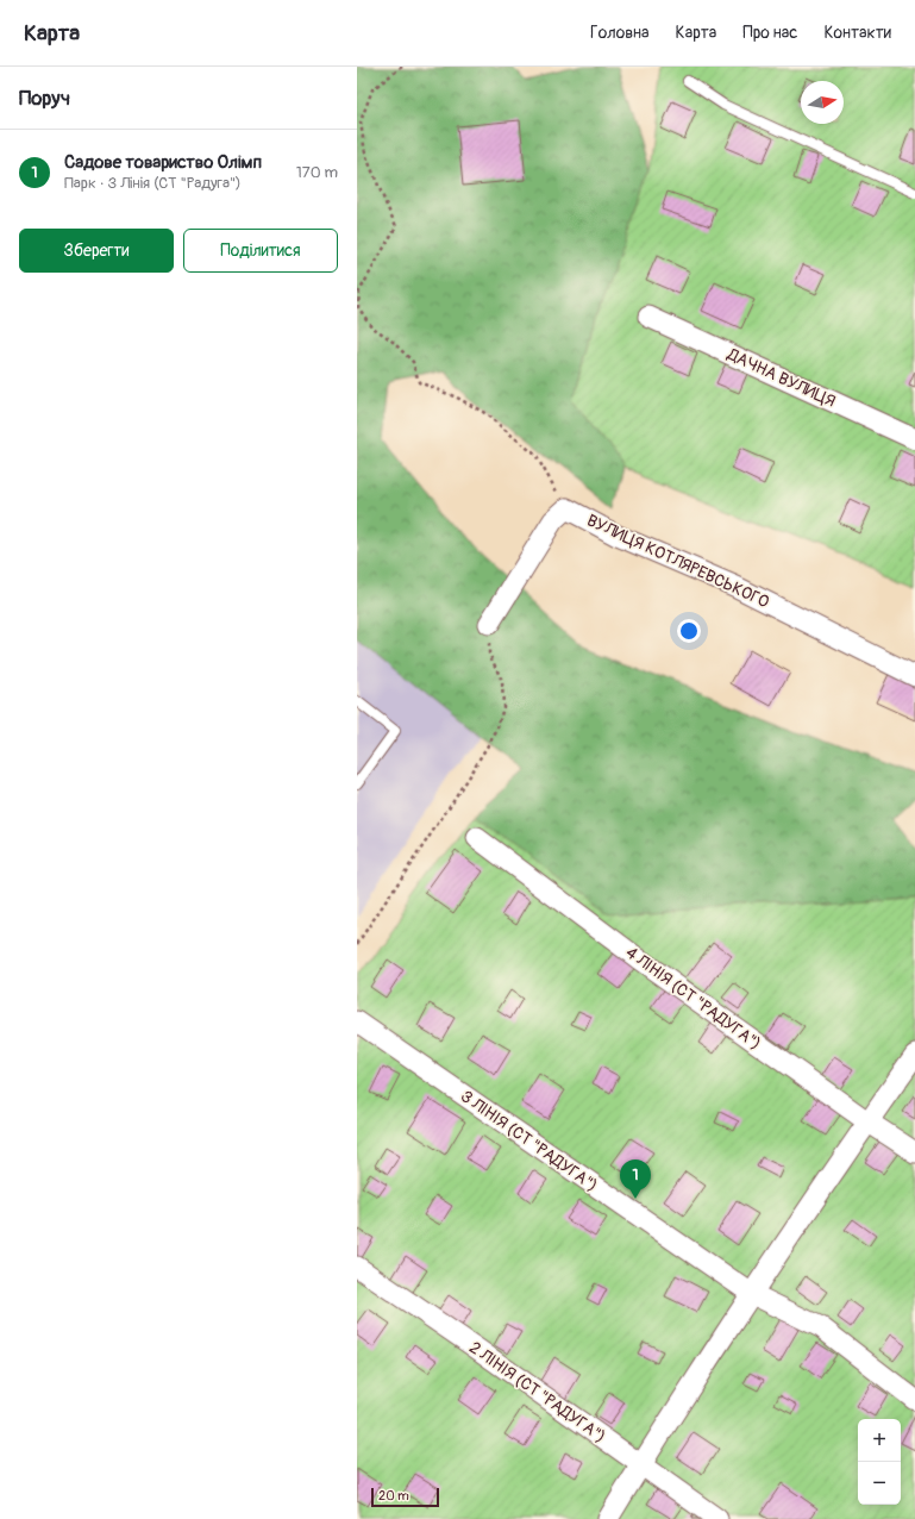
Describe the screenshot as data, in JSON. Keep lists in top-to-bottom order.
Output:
{
  "streets": {
    "street": [
      "ДАЧНА ВУЛИЦЯ",
      "ВУЛИЦЯ КОТЛЯРЕВСЬКОГО",
      "4 ЛІНІЯ (СТ \"РАДУГА\")",
      "З ЛІНІЯ (СТ \"РАДУГА\")",
      "2 ЛІНІЯ (СТ \"РАДУГА\")"
    ]
  },
  "scale_bar": "20 m",
  "north": "right",
  "page": {
    "header": "Карта",
    "nav": [
      "Головна",
      "Карта",
      "Про нас",
      "Контакти"
    ],
    "heading": "Поруч",
    "list": [
      {
        "mark": "1",
        "name": "Садове товариство Олімп",
        "note": "Парк · З Лінія (СТ \"Радуга\")",
        "value": "170 m"
      }
    ],
    "buttons": ["Зберегти", "Поділитися"],
    "pins": "1",
    "map_buttons": ["+", "−"],
    "scale": "20 m"
  }
}
